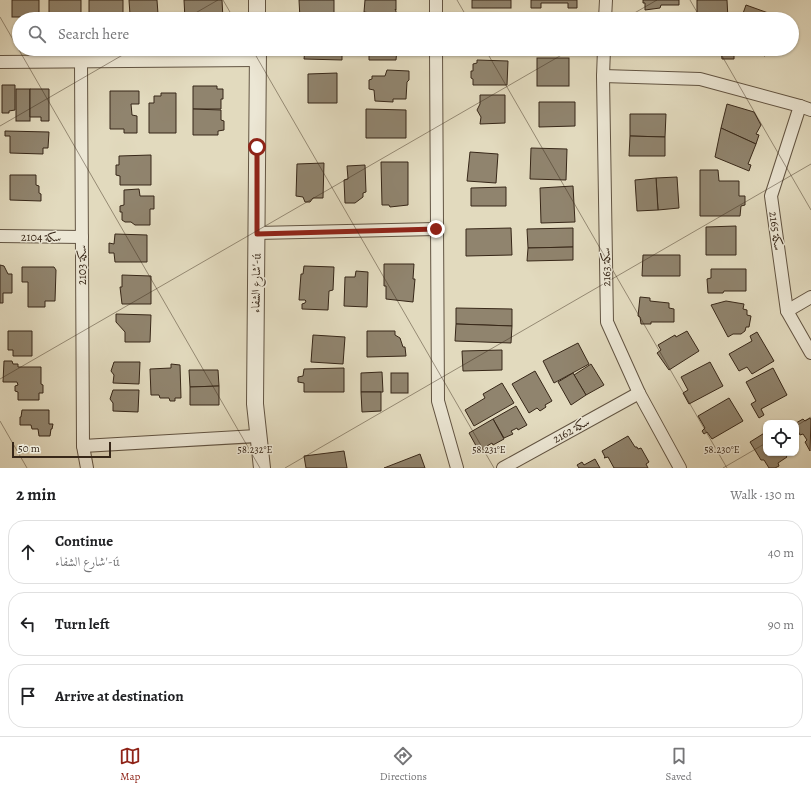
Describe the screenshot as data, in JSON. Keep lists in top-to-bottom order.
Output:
{
  "streets": {
    "street": [
      "سكة 2165",
      "سكة 2104",
      "سكة 2103",
      "سكة 2163",
      "شارع الشفاء'-ú",
      "سكة 2162"
    ]
  },
  "crossings": [
    ["سكة 2104", "سكة 2103"],
    ["سكة 2163", "سكة 2162"]
  ],
  "scale_bar": "50 m",
  "page": {
    "search": "Search here",
    "scale": "50 m",
    "heading": ["2 min", "Walk · 130 m"],
    "list": [
      ["Continue", "شارع الشفاء'-ú", "40 m"],
      ["Turn left", "90 m"],
      "Arrive at destination"
    ],
    "nav": ["Map", "Directions", "Saved"]
  },
  "coordinates": ["58.232°E", "58.231°E", "58.230°E"]
}
